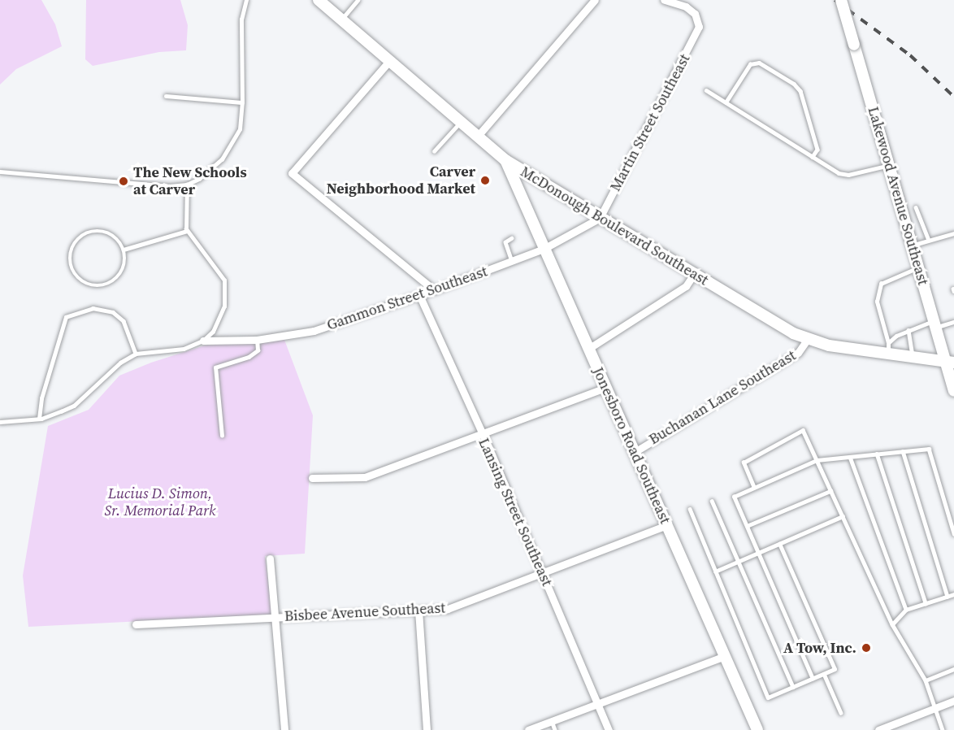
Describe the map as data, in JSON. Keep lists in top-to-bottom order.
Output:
{
  "streets": {
    "main road": ["Lakewood Avenue Southeast", "McDonough Boulevard Southeast", "Jonesboro Road Southeast"],
    "street": [
      "Martin Street Southeast",
      "Gammon Street Southeast",
      "Buchanan Lane Southeast",
      "Lansing Street Southeast",
      "Bisbee Avenue Southeast"
    ]
  },
  "crossings": [
    ["Martin Street Southeast", "McDonough Boulevard Southeast"],
    ["Martin Street Southeast", "Gammon Street Southeast"],
    ["Lakewood Avenue Southeast", "McDonough Boulevard Southeast"],
    ["McDonough Boulevard Southeast", "Gammon Street Southeast"],
    ["McDonough Boulevard Southeast", "Buchanan Lane Southeast"],
    ["McDonough Boulevard Southeast", "Jonesboro Road Southeast"],
    ["Gammon Street Southeast", "Jonesboro Road Southeast"],
    ["Gammon Street Southeast", "Lansing Street Southeast"],
    ["Buchanan Lane Southeast", "Jonesboro Road Southeast"],
    ["Jonesboro Road Southeast", "Bisbee Avenue Southeast"],
    ["Lansing Street Southeast", "Bisbee Avenue Southeast"]
  ],
  "parks": ["Lucius D. Simon, Sr. Memorial Park"],
  "places": ["Carver Neighborhood Market", "The New Schools at Carver", "A Tow, Inc."]
}
